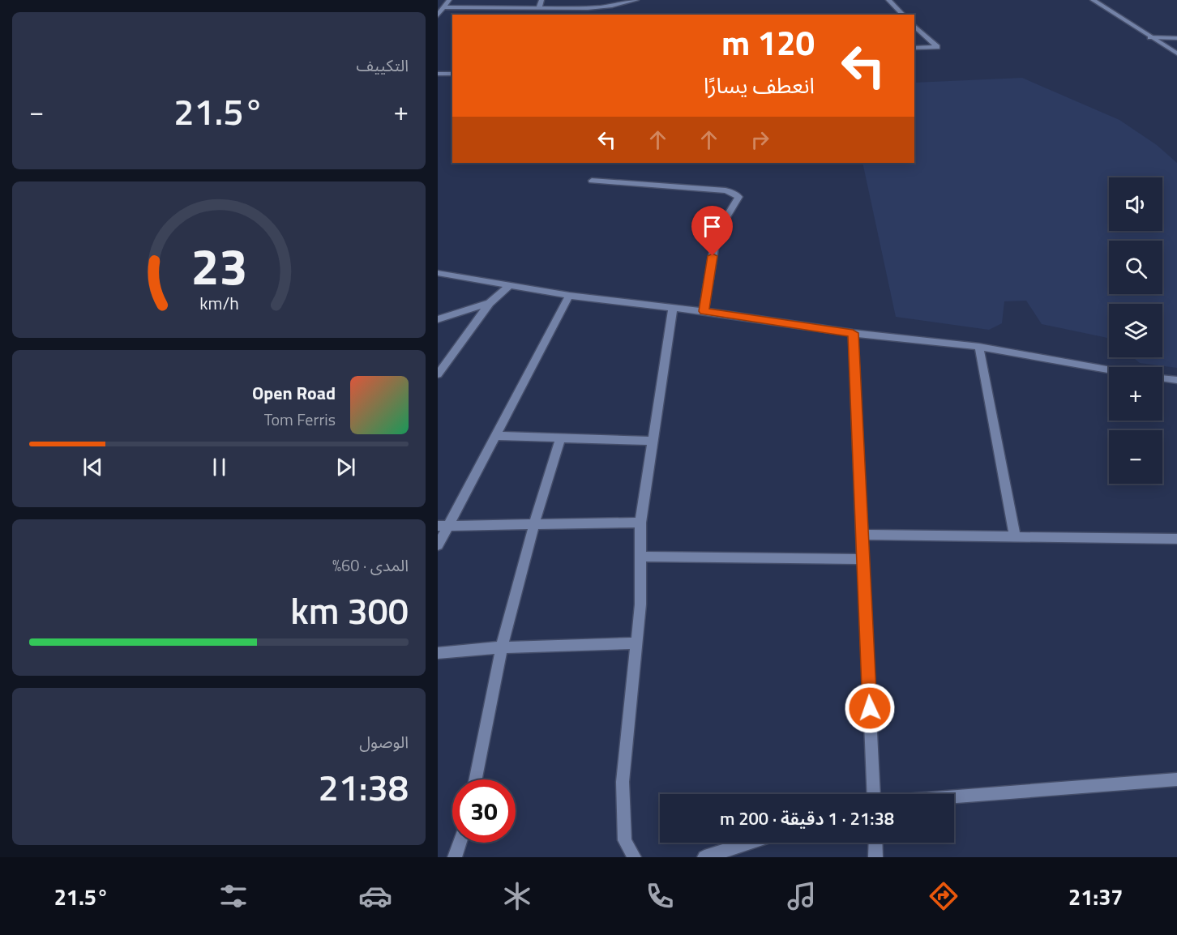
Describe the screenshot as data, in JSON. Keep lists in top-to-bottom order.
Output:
{
  "page": {
    "tile": [
      "التكييف",
      ["المدى · 60%", "300 km"],
      ["الوصول", "21:38"]
    ],
    "turn": ["120 m", "انعطف يسارًا"],
    "heat": ["−", "21.5°", "+"],
    "map_buttons": ["+", "−"],
    "song": ["Open Road", "Tom Ferris"],
    "limit": "30",
    "trip": "21:38 · 1 دقيقة · 200 m",
    "tabs": ["21:37", "21.5°"],
    "gauge": ["23", "km/h"]
  }
}
